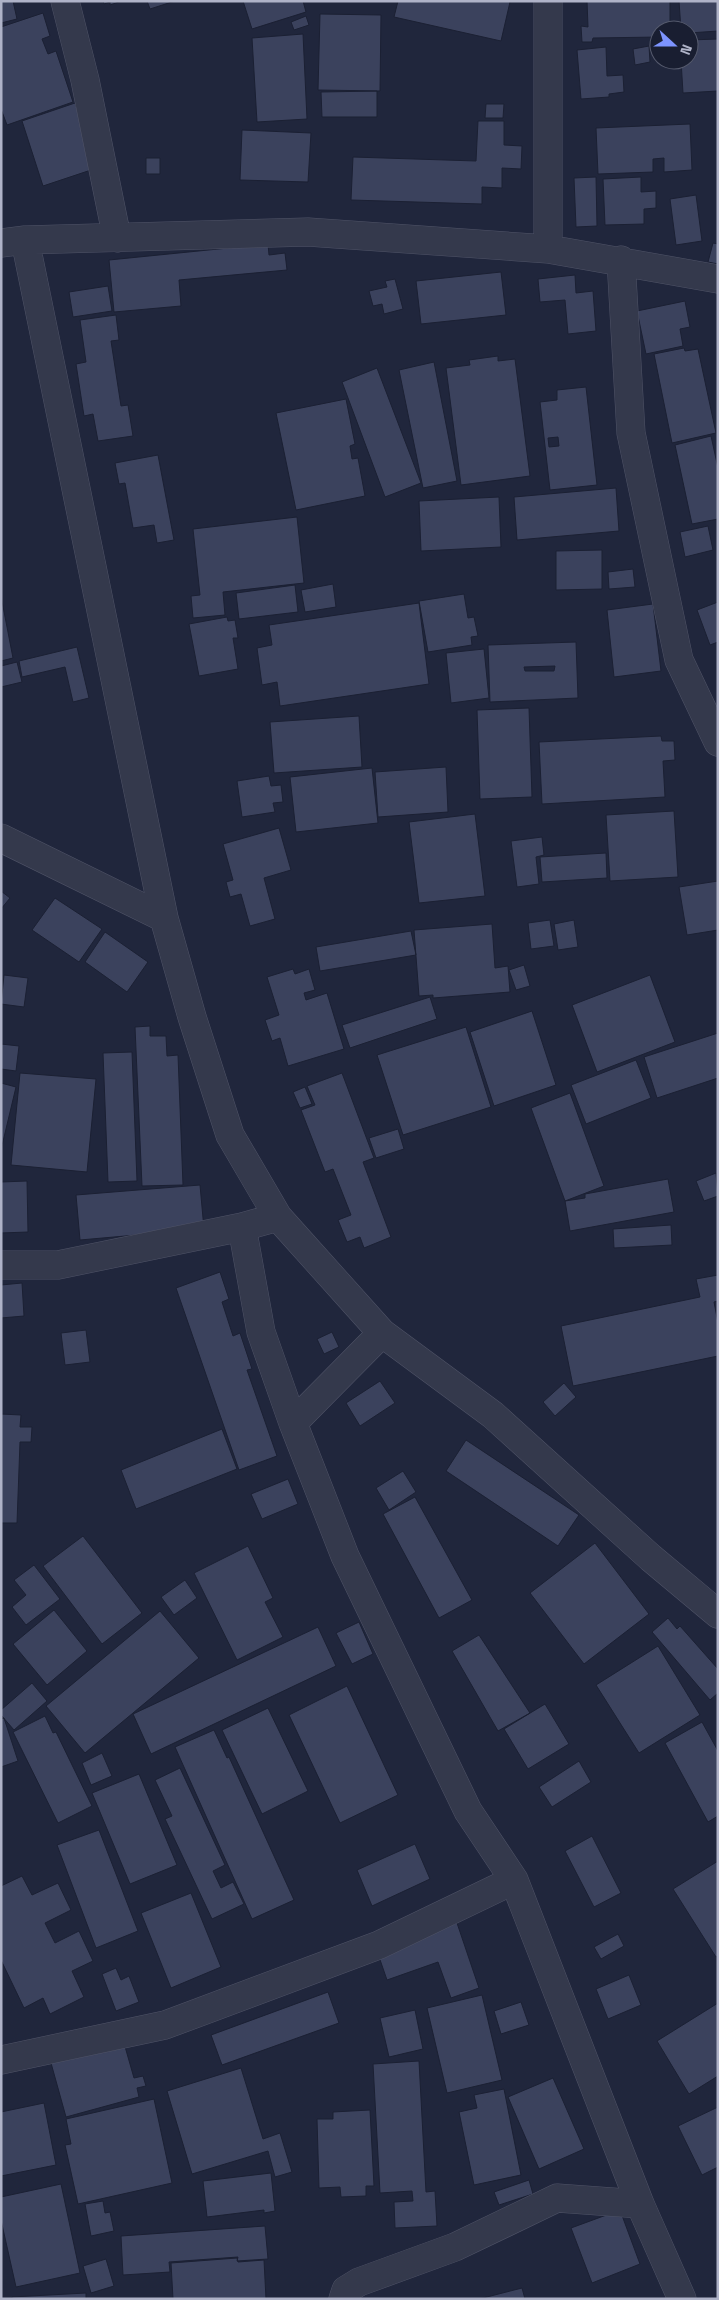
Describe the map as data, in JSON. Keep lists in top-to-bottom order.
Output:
{
  "north": "right"
}
